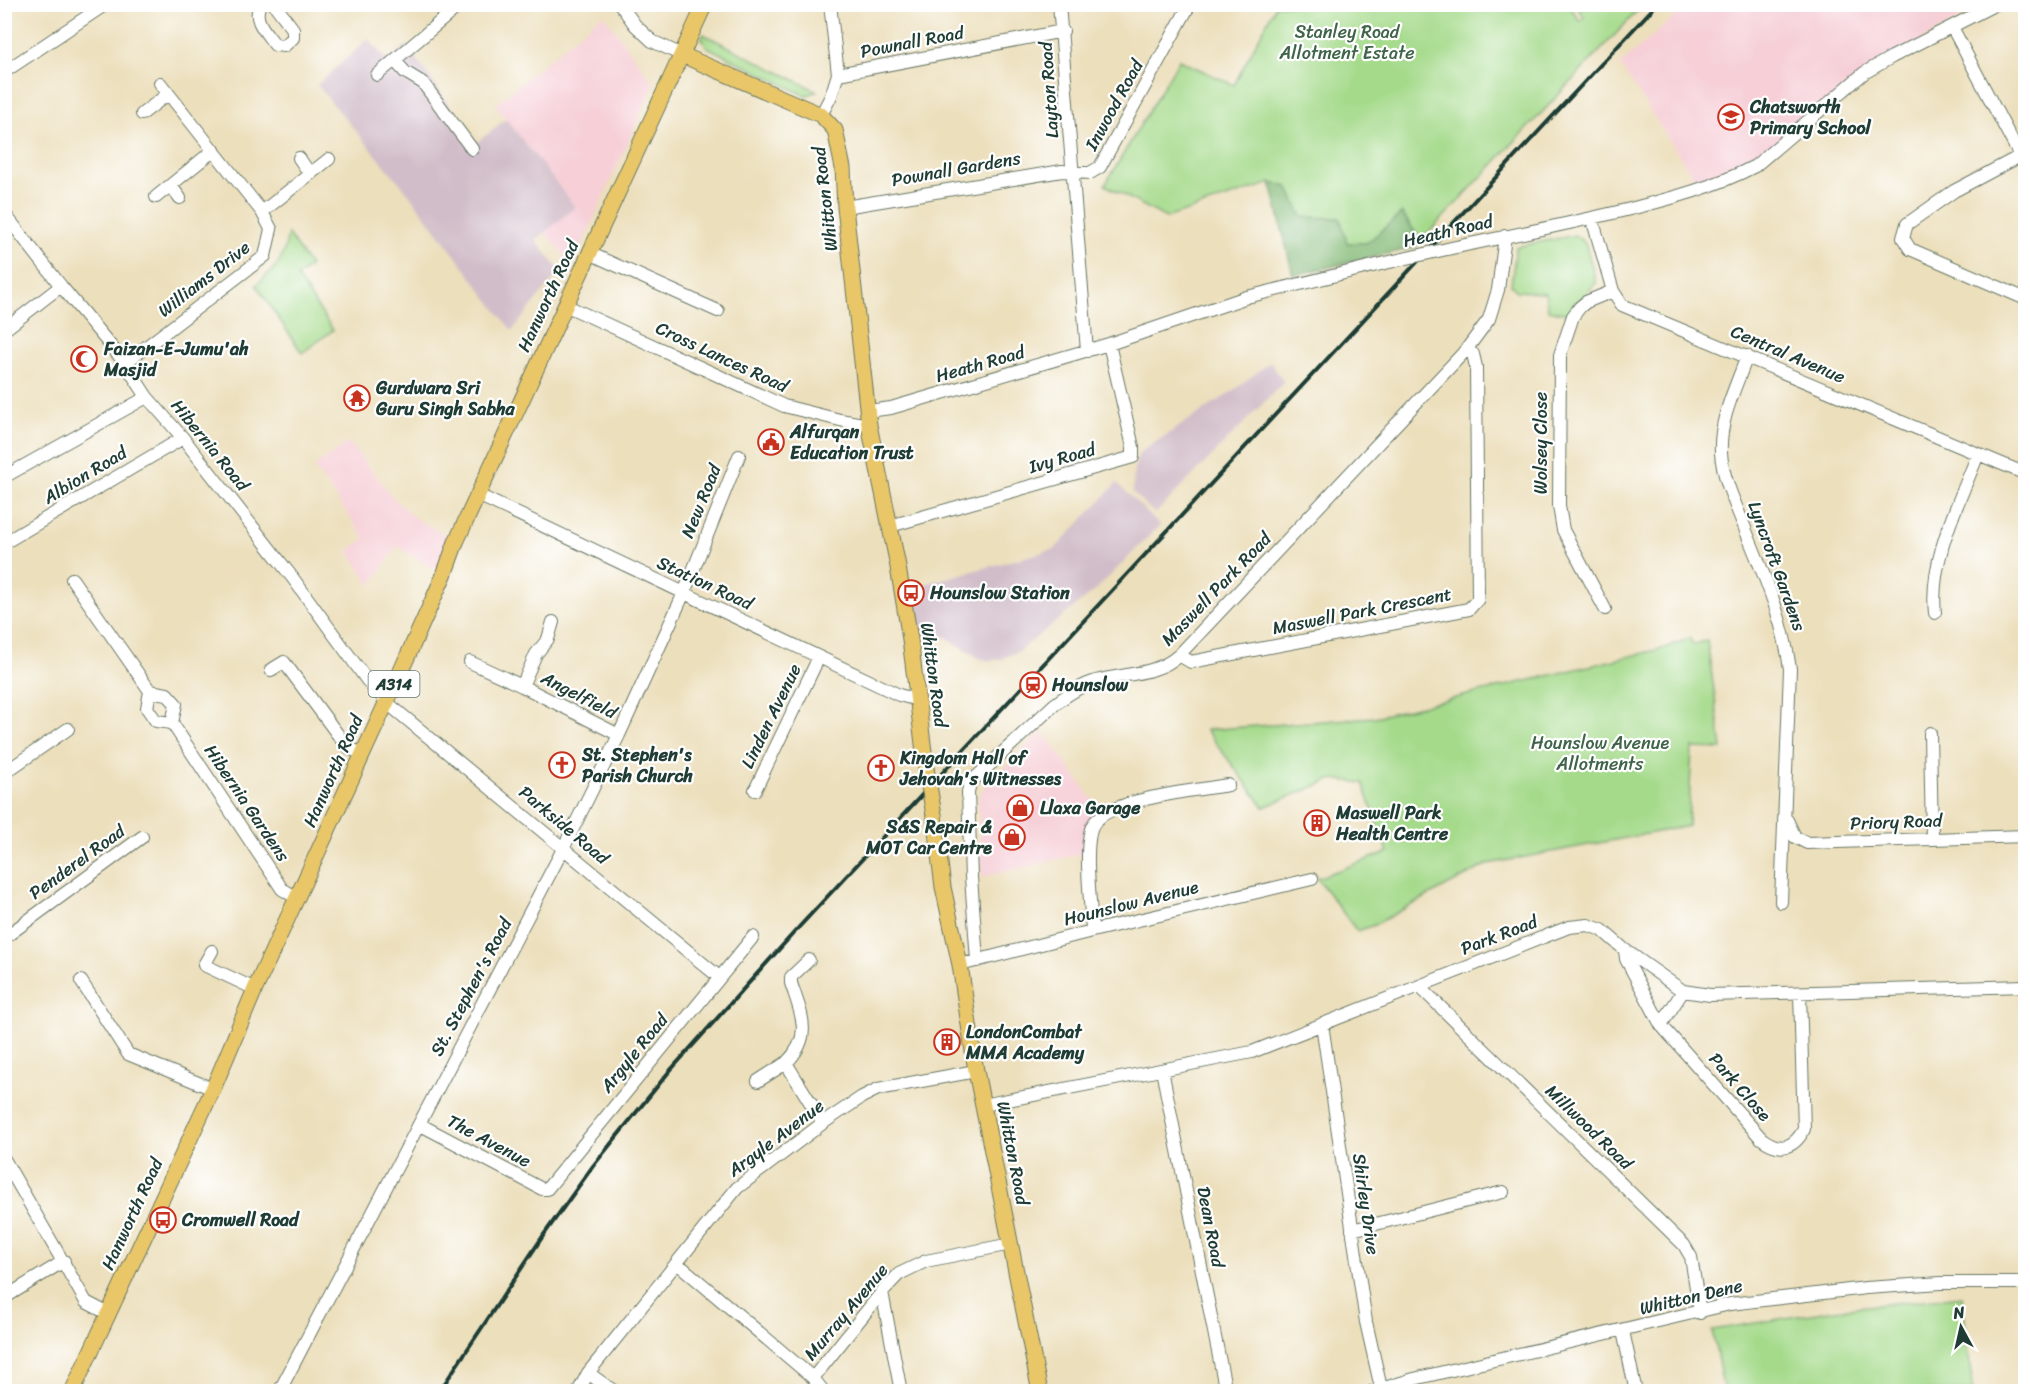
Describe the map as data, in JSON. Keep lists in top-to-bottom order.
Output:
{
  "streets": {
    "main road": ["Whitton Road", "Hanworth Road", "A314"],
    "street": [
      "Pownall Road",
      "Layton Road",
      "Inwood Road",
      "Pownall Gardens",
      "Heath Road",
      "Williams Drive",
      "Central Avenue",
      "Cross Lances Road",
      "Wolsey Close",
      "Hibernia Road",
      "Ivy Road",
      "Albion Road",
      "New Road",
      "Lyncroft Gardens",
      "Station Road",
      "Maswell Park Road",
      "Maswell Park Crescent",
      "Angelfield",
      "Linden Avenue",
      "Hibernia Gardens",
      "Priory Road",
      "Parkside Road",
      "Penderel Road",
      "Hounslow Avenue",
      "Park Road",
      "St. Stephen's Road",
      "Argyle Road",
      "Park Close",
      "Millwood Road",
      "Argyle Avenue",
      "The Avenue",
      "Shirley Drive",
      "Dean Road",
      "Whitton Dene",
      "Murray Avenue"
    ]
  },
  "crossings": [
    ["Pownall Road", "Layton Road"],
    ["Layton Road", "Inwood Road"],
    ["Layton Road", "Pownall Gardens"],
    ["Inwood Road", "Pownall Gardens"],
    ["Pownall Gardens", "Whitton Road"],
    ["Whitton Road", "Heath Road"],
    ["Whitton Road", "Cross Lances Road"],
    ["Whitton Road", "Ivy Road"],
    ["Whitton Road", "Station Road"],
    ["Whitton Road", "Hounslow Avenue"],
    ["Whitton Road", "Park Road"],
    ["Whitton Road", "Argyle Avenue"],
    ["Whitton Road", "Murray Avenue"],
    ["Heath Road", "Cross Lances Road"],
    ["Heath Road", "Ivy Road"],
    ["Heath Road", "Maswell Park Road"],
    ["Williams Drive", "Hibernia Road"],
    ["Hanworth Road", "Cross Lances Road"],
    ["Hanworth Road", "Hibernia Road"],
    ["Hanworth Road", "Station Road"],
    ["Hanworth Road", "Hibernia Gardens"],
    ["Hanworth Road", "Parkside Road"],
    ["Central Avenue", "Wolsey Close"],
    ["Central Avenue", "Lyncroft Gardens"],
    ["Hibernia Road", "Albion Road"],
    ["Hibernia Road", "Parkside Road"],
    ["New Road", "Station Road"],
    ["New Road", "St. Stephen's Road"],
    ["Lyncroft Gardens", "Priory Road"],
    ["Station Road", "Linden Avenue"],
    ["Station Road", "St. Stephen's Road"],
    ["Maswell Park Road", "Maswell Park Crescent"],
    ["Maswell Park Road", "Hounslow Avenue"],
    ["Angelfield", "St. Stephen's Road"],
    ["Parkside Road", "St. Stephen's Road"],
    ["Parkside Road", "Argyle Road"],
    ["Park Road", "Park Close"],
    ["Park Road", "Millwood Road"],
    ["Park Road", "Shirley Drive"],
    ["Park Road", "Dean Road"],
    ["St. Stephen's Road", "The Avenue"],
    ["Argyle Road", "The Avenue"],
    ["Millwood Road", "Whitton Dene"],
    ["Shirley Drive", "Whitton Dene"]
  ],
  "parks": ["Stanley Road Allotment Estate", "Hounslow Avenue Allotments"],
  "places": {
    "school or university": ["Chatsworth Primary School"],
    "mosque": ["Faizan-E-Jumu'ah Masjid"],
    "temple": ["Gurdwara Sri Guru Singh Sabha"],
    "public building": ["Alfurqan Education Trust"],
    "bus stop": ["Hounslow Station", "Cromwell Road"],
    "station": ["Hounslow"],
    "church": ["St. Stephen's Parish Church", "Kingdom Hall of Jehovah's Witnesses"],
    "shop": ["Llaxa Garage", "S&S Repair & MOT Car Centre"],
    "building": ["Maswell Park Health Centre", "LondonCombat MMA Academy"]
  },
  "north": "top"
}
